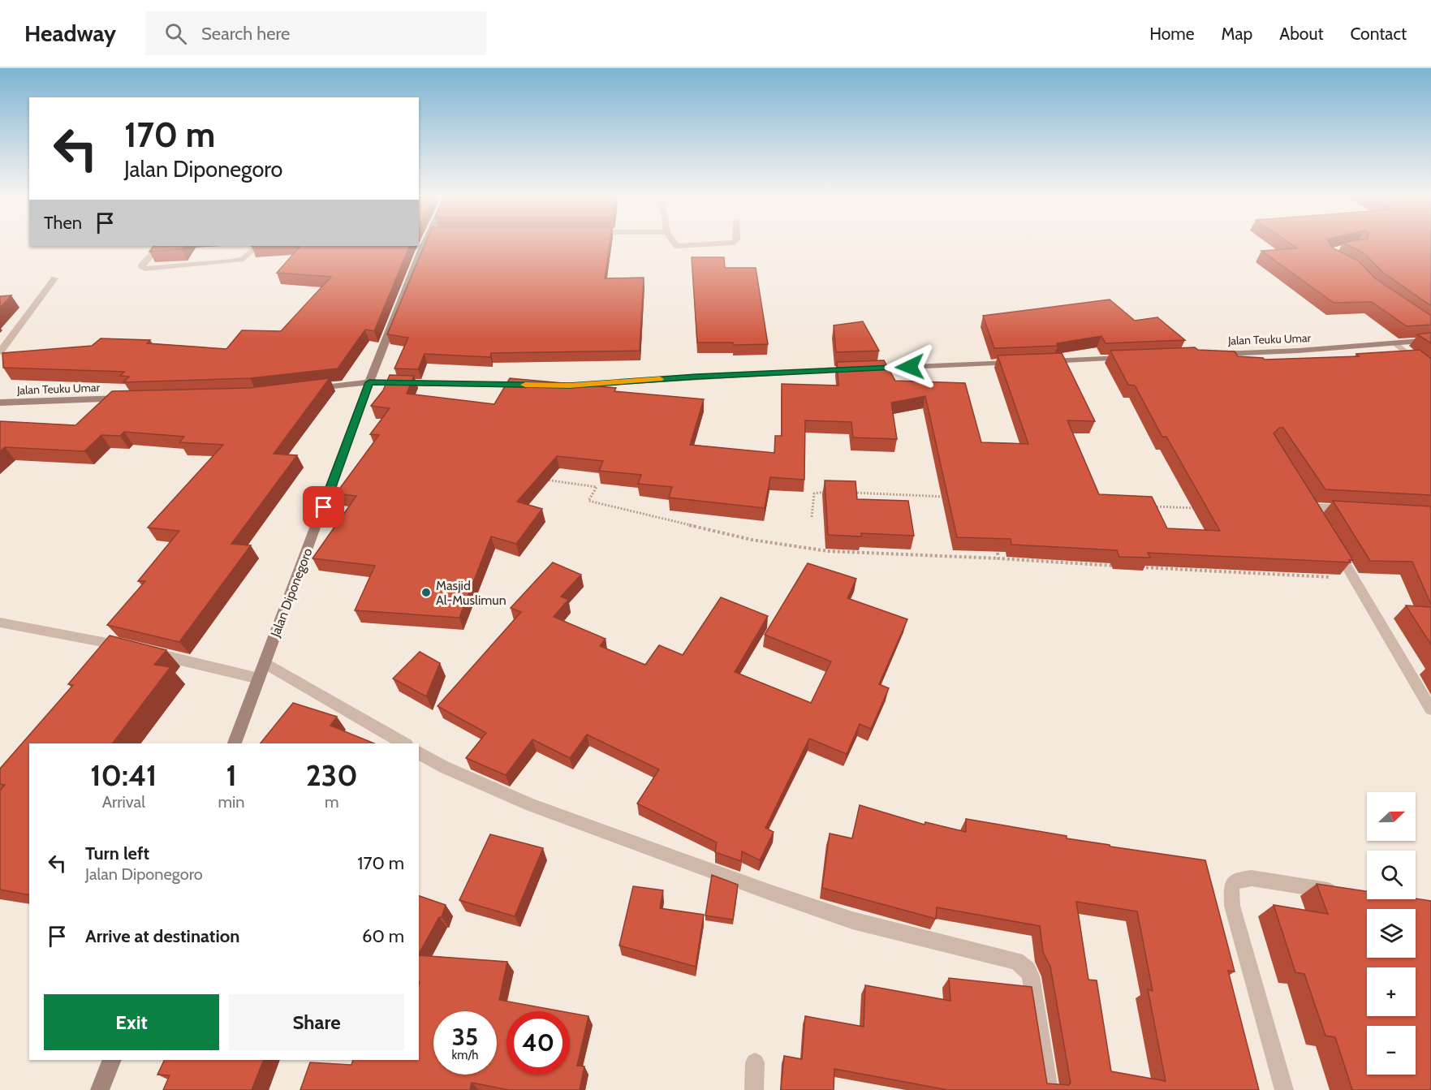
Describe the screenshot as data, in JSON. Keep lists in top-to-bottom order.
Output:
{
  "streets": {
    "street": ["Jalan Teuku Umar", "Jalan Diponegoro"]
  },
  "places": ["Masjid Al-Muslimun"],
  "north": "right",
  "page": {
    "header": "Headway",
    "search": "Search here",
    "nav": [
      "Home",
      "Map",
      "About",
      "Contact"
    ],
    "turn": ["170 m", "Jalan Diponegoro"],
    "then": "Then",
    "eta": [
      "10:41",
      "Arrival",
      "1",
      "min",
      "230",
      "m"
    ],
    "map_buttons": ["+", "−"],
    "list": [
      {
        "name": "Turn left",
        "note": "Jalan Diponegoro",
        "value": "170 m"
      },
      {
        "name": "Arrive at destination",
        "value": "60 m"
      }
    ],
    "buttons": ["Exit", "Share"],
    "speed": "35 km/h",
    "limit": "40"
  }
}
